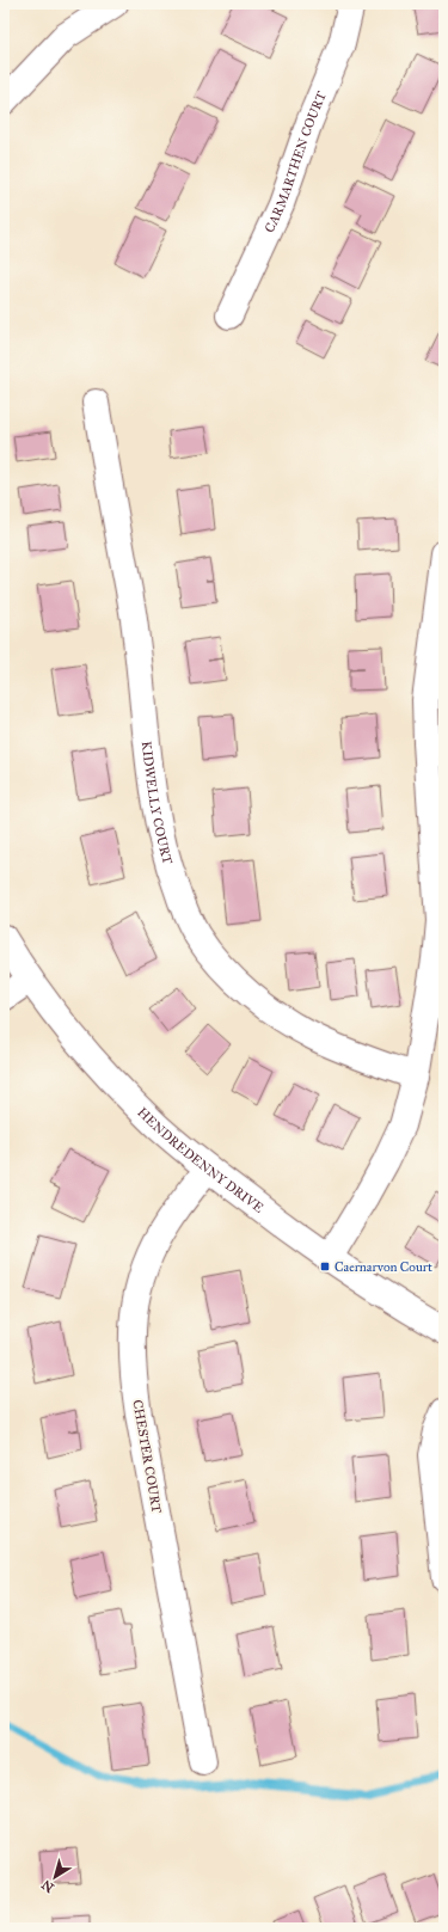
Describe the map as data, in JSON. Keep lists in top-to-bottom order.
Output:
{
  "streets": {
    "street": [
      "CARMARTHEN COURT",
      "KIDWELLY COURT",
      "HENDREDENNY DRIVE",
      "CHESTER COURT"
    ]
  },
  "crossings": [
    ["HENDREDENNY DRIVE", "CHESTER COURT"]
  ],
  "places": {
    "transit": ["Caernarvon Court"]
  },
  "north": "bottom left"
}
